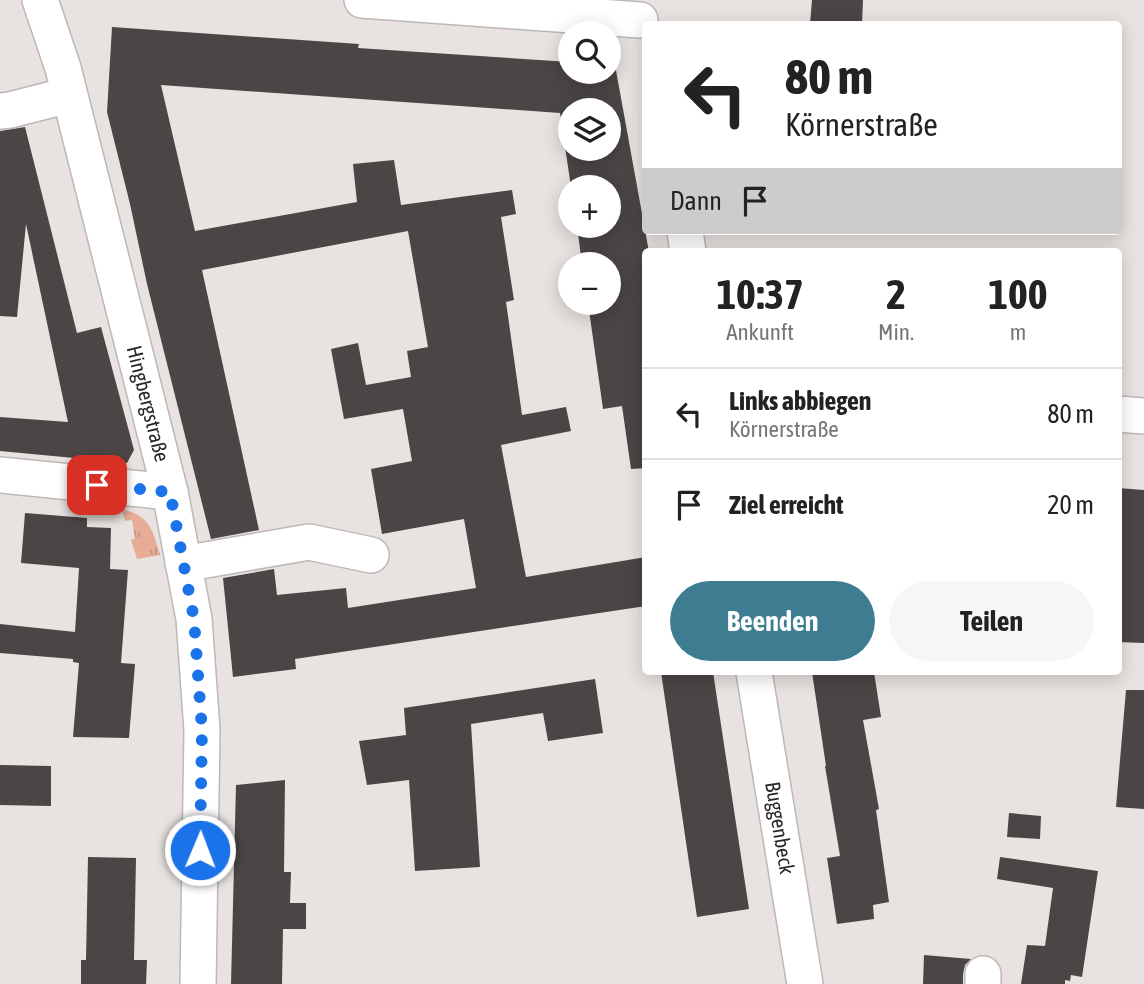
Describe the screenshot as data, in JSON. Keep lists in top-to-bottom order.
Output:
{
  "streets": {
    "street": ["Hingbergstraße", "Buggenbeck"]
  },
  "page": {
    "map_buttons": ["+", "−"],
    "turn": ["80 m", "Körnerstraße"],
    "then": "Dann",
    "eta": [
      "10:37",
      "Ankunft",
      "2",
      "Min.",
      "100",
      "m"
    ],
    "list": [
      {
        "name": "Links abbiegen",
        "note": "Körnerstraße",
        "value": "80 m"
      },
      {
        "name": "Ziel erreicht",
        "value": "20 m"
      }
    ],
    "buttons": ["Beenden", "Teilen"]
  }
}
